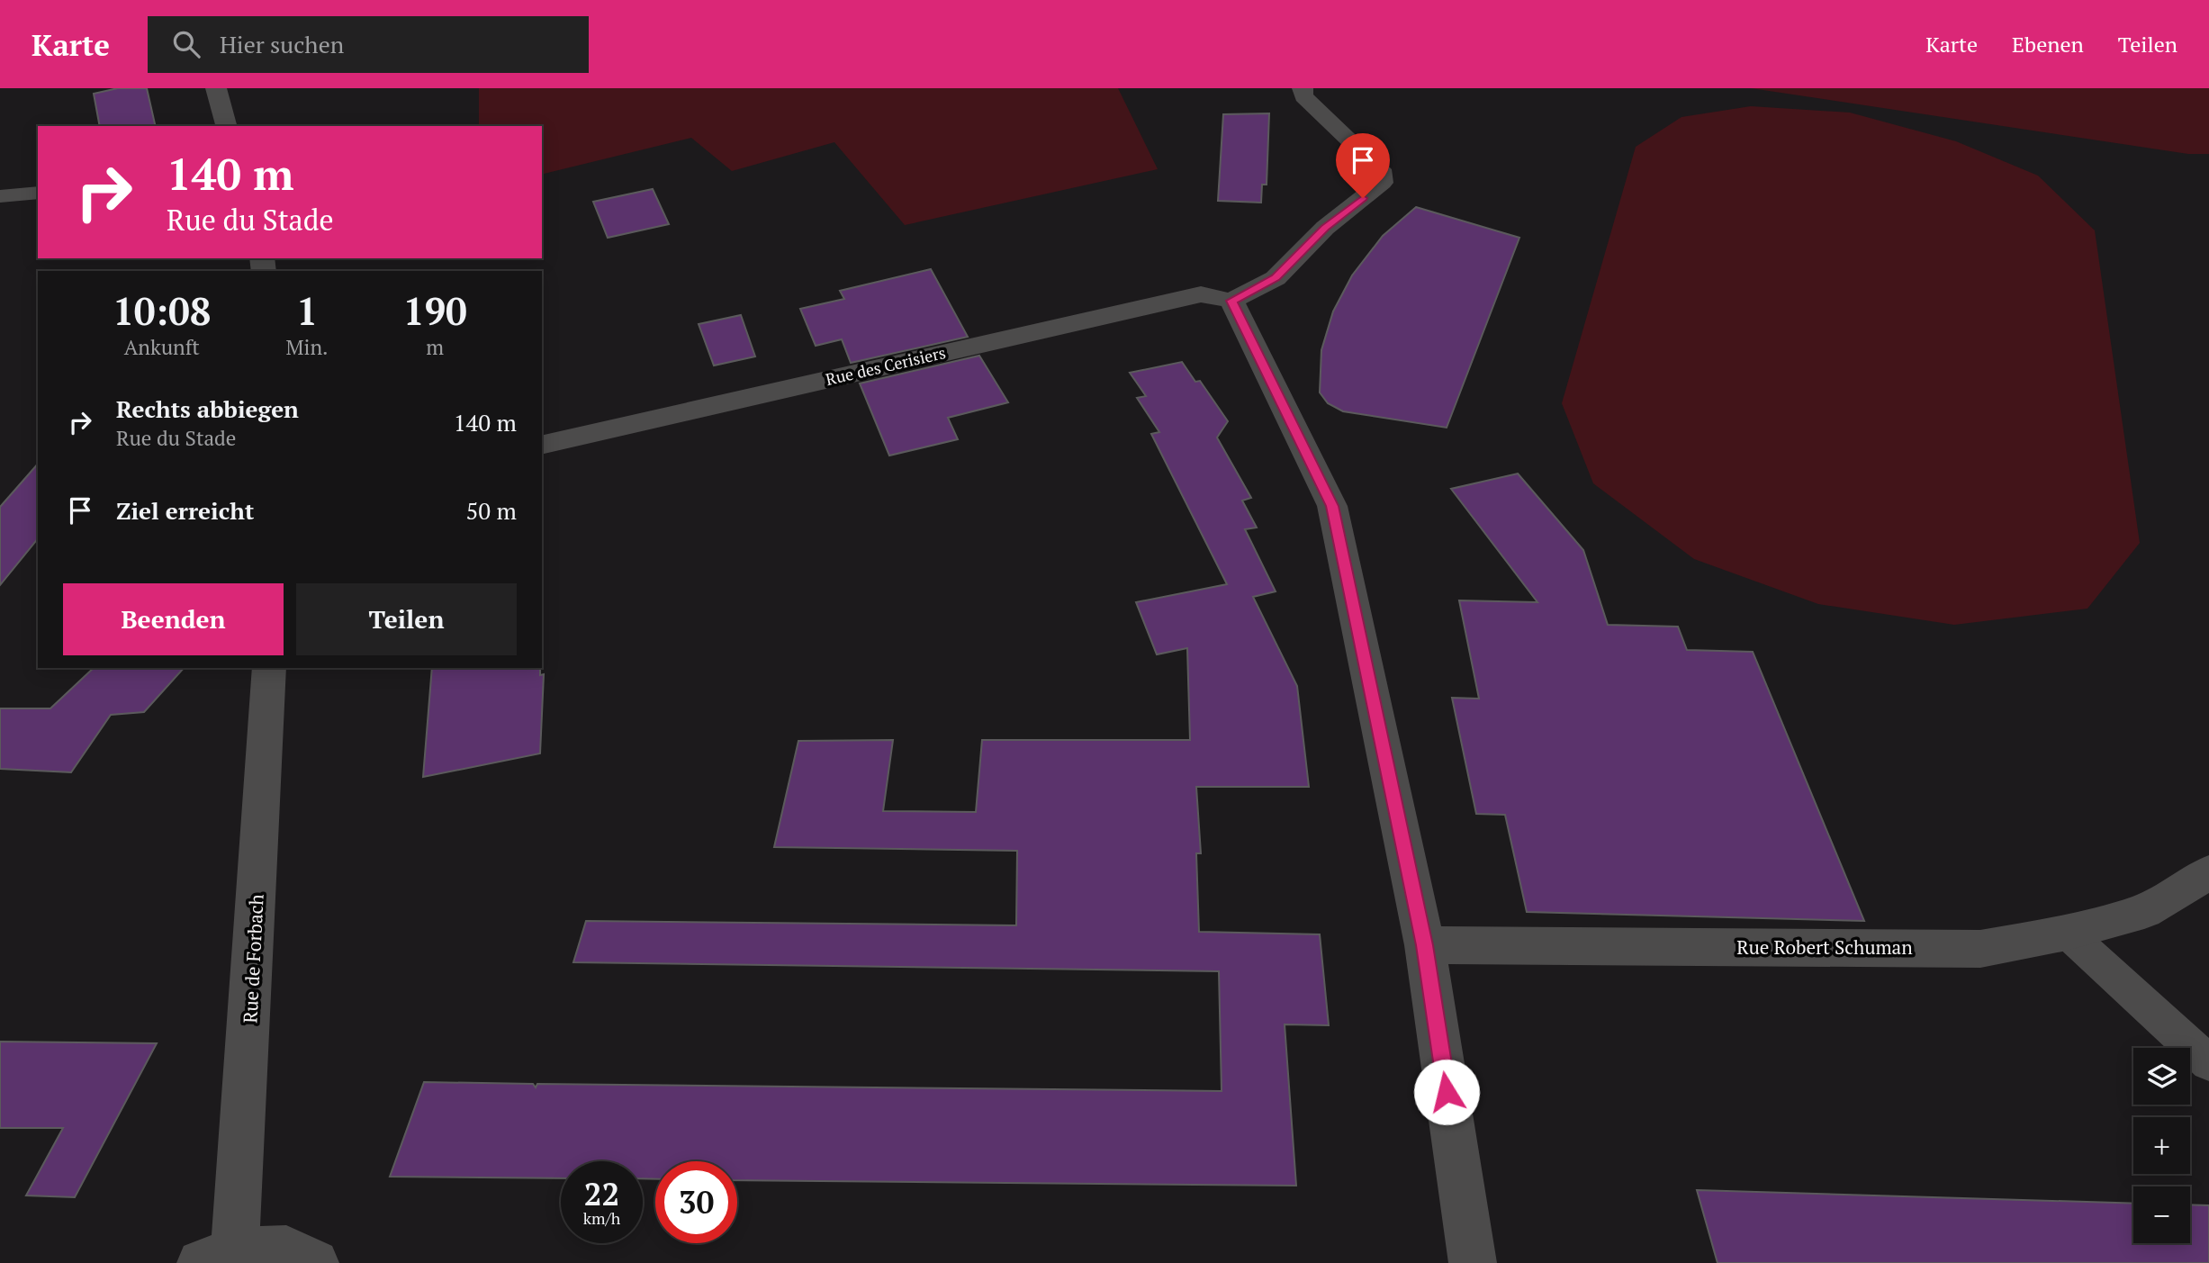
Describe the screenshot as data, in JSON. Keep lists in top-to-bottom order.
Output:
{
  "streets": {
    "street": ["Rue des Cerisiers", "Rue Robert Schuman", "Rue de Forbach"]
  },
  "page": {
    "header": "Karte",
    "search": "Hier suchen",
    "nav": ["Karte", "Ebenen", "Teilen"],
    "turn": ["140 m", "Rue du Stade"],
    "eta": [
      "10:08",
      "Ankunft",
      "1",
      "Min.",
      "190",
      "m"
    ],
    "list": [
      {
        "name": "Rechts abbiegen",
        "note": "Rue du Stade",
        "value": "140 m"
      },
      {
        "name": "Ziel erreicht",
        "value": "50 m"
      }
    ],
    "buttons": ["Beenden", "Teilen"],
    "map_buttons": ["+", "−"],
    "speed": "22 km/h",
    "limit": "30"
  }
}
